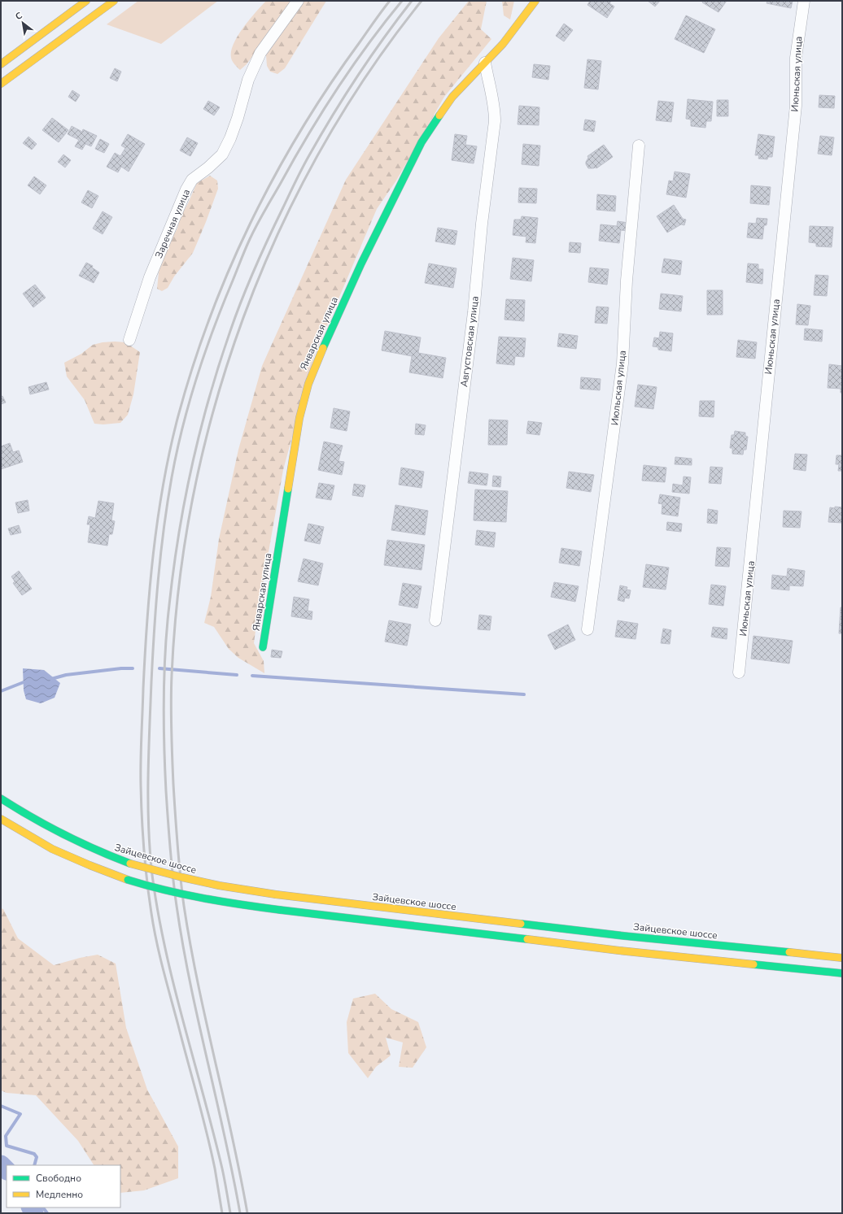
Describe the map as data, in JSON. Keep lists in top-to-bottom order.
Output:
{
  "streets": {
    "main road": ["Январская улица", "Зайцевское шоссе"],
    "street": [
      "Июньская улица",
      "Заречная улица",
      "Августовская улица",
      "Июльская улица"
    ]
  },
  "crossings": [
    ["Январская улица", "Августовская улица"]
  ],
  "legend": ["Свободно", "Медленно"],
  "north": "top left"
}
